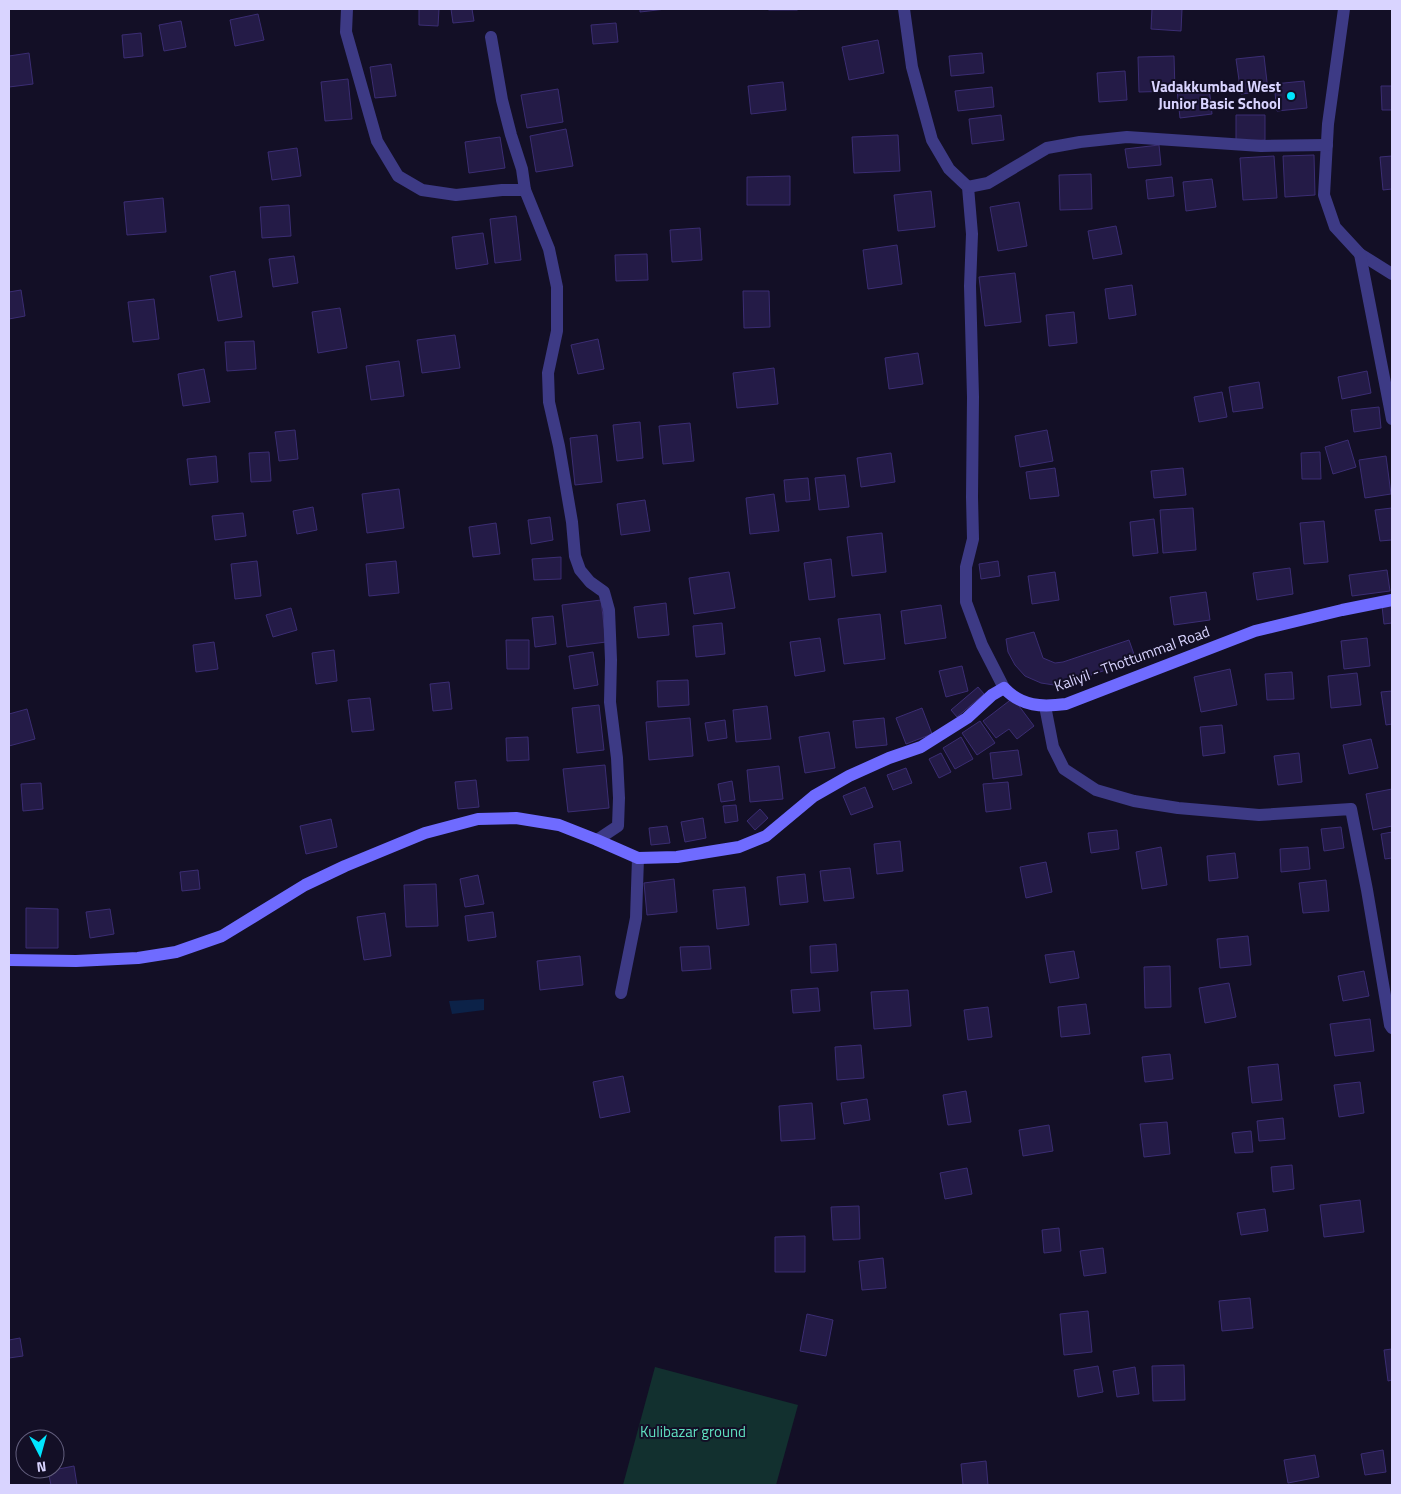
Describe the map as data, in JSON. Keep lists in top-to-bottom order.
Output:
{
  "streets": {
    "main road": ["Kaliyil - Thottummal Road"]
  },
  "parks": ["Kulibazar ground"],
  "places": ["Vadakkumbad West Junior Basic School"],
  "north": "bottom"
}
